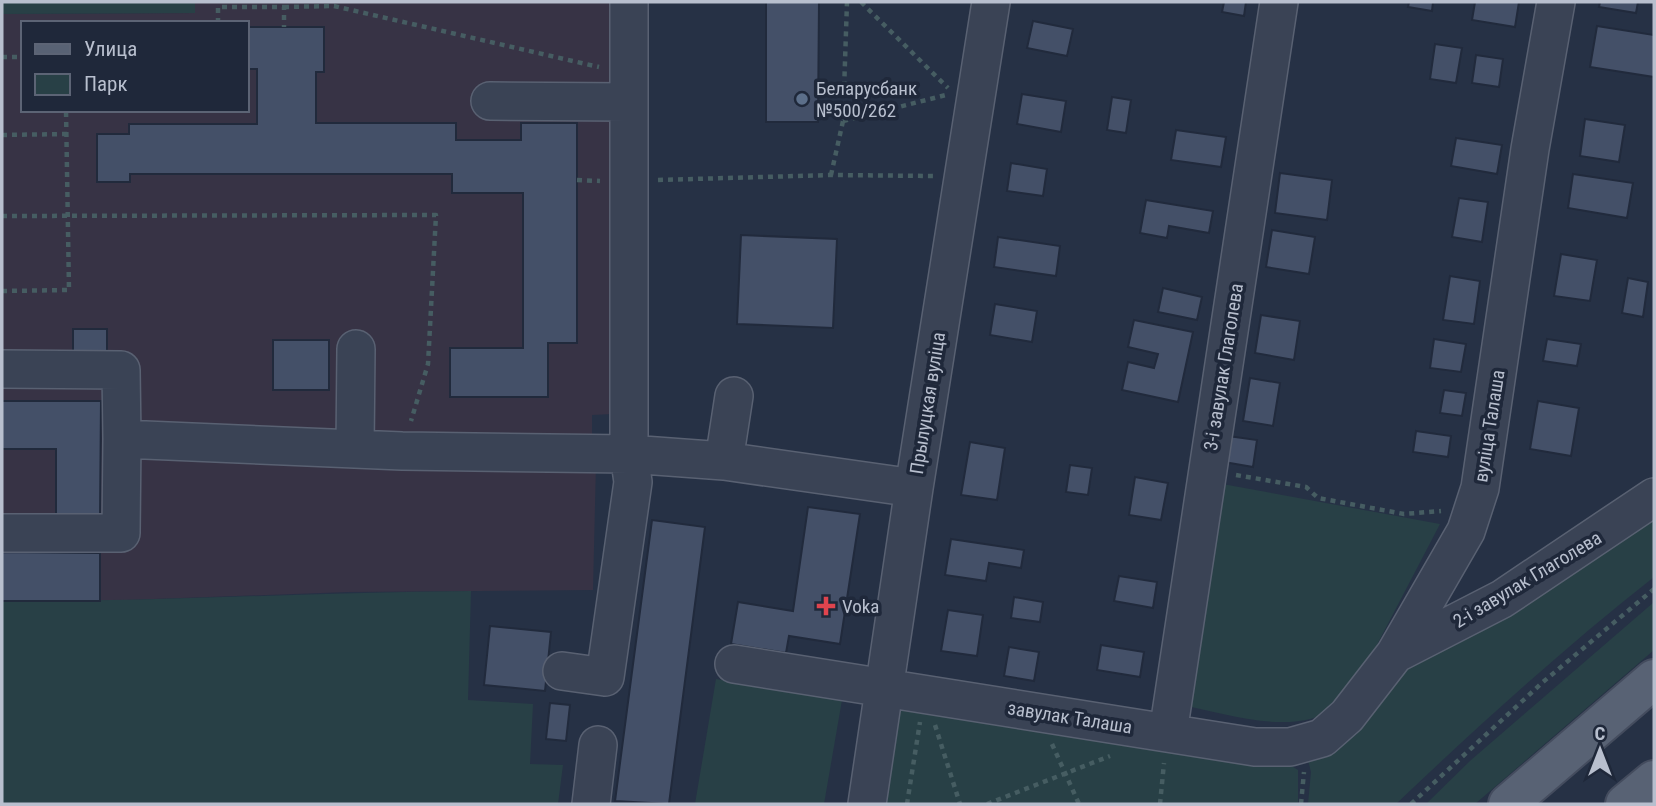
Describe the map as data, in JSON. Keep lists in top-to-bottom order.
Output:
{
  "streets": {
    "street": [
      "3-і завулак Глаголева",
      "Прылуцкая вуліца",
      "вуліца Талаша",
      "2-і завулак Глаголева",
      "завулак Талаша"
    ]
  },
  "crossings": [
    ["3-і завулак Глаголева", "завулак Талаша"],
    ["Прылуцкая вуліца", "завулак Талаша"],
    ["вуліца Талаша", "2-і завулак Глаголева"],
    ["вуліца Талаша", "завулак Талаша"]
  ],
  "places": {
    "other": ["Беларусбанк №500/262"],
    "health": ["Voka"]
  },
  "legend": ["Улица", "Парк"],
  "north": "top"
}
